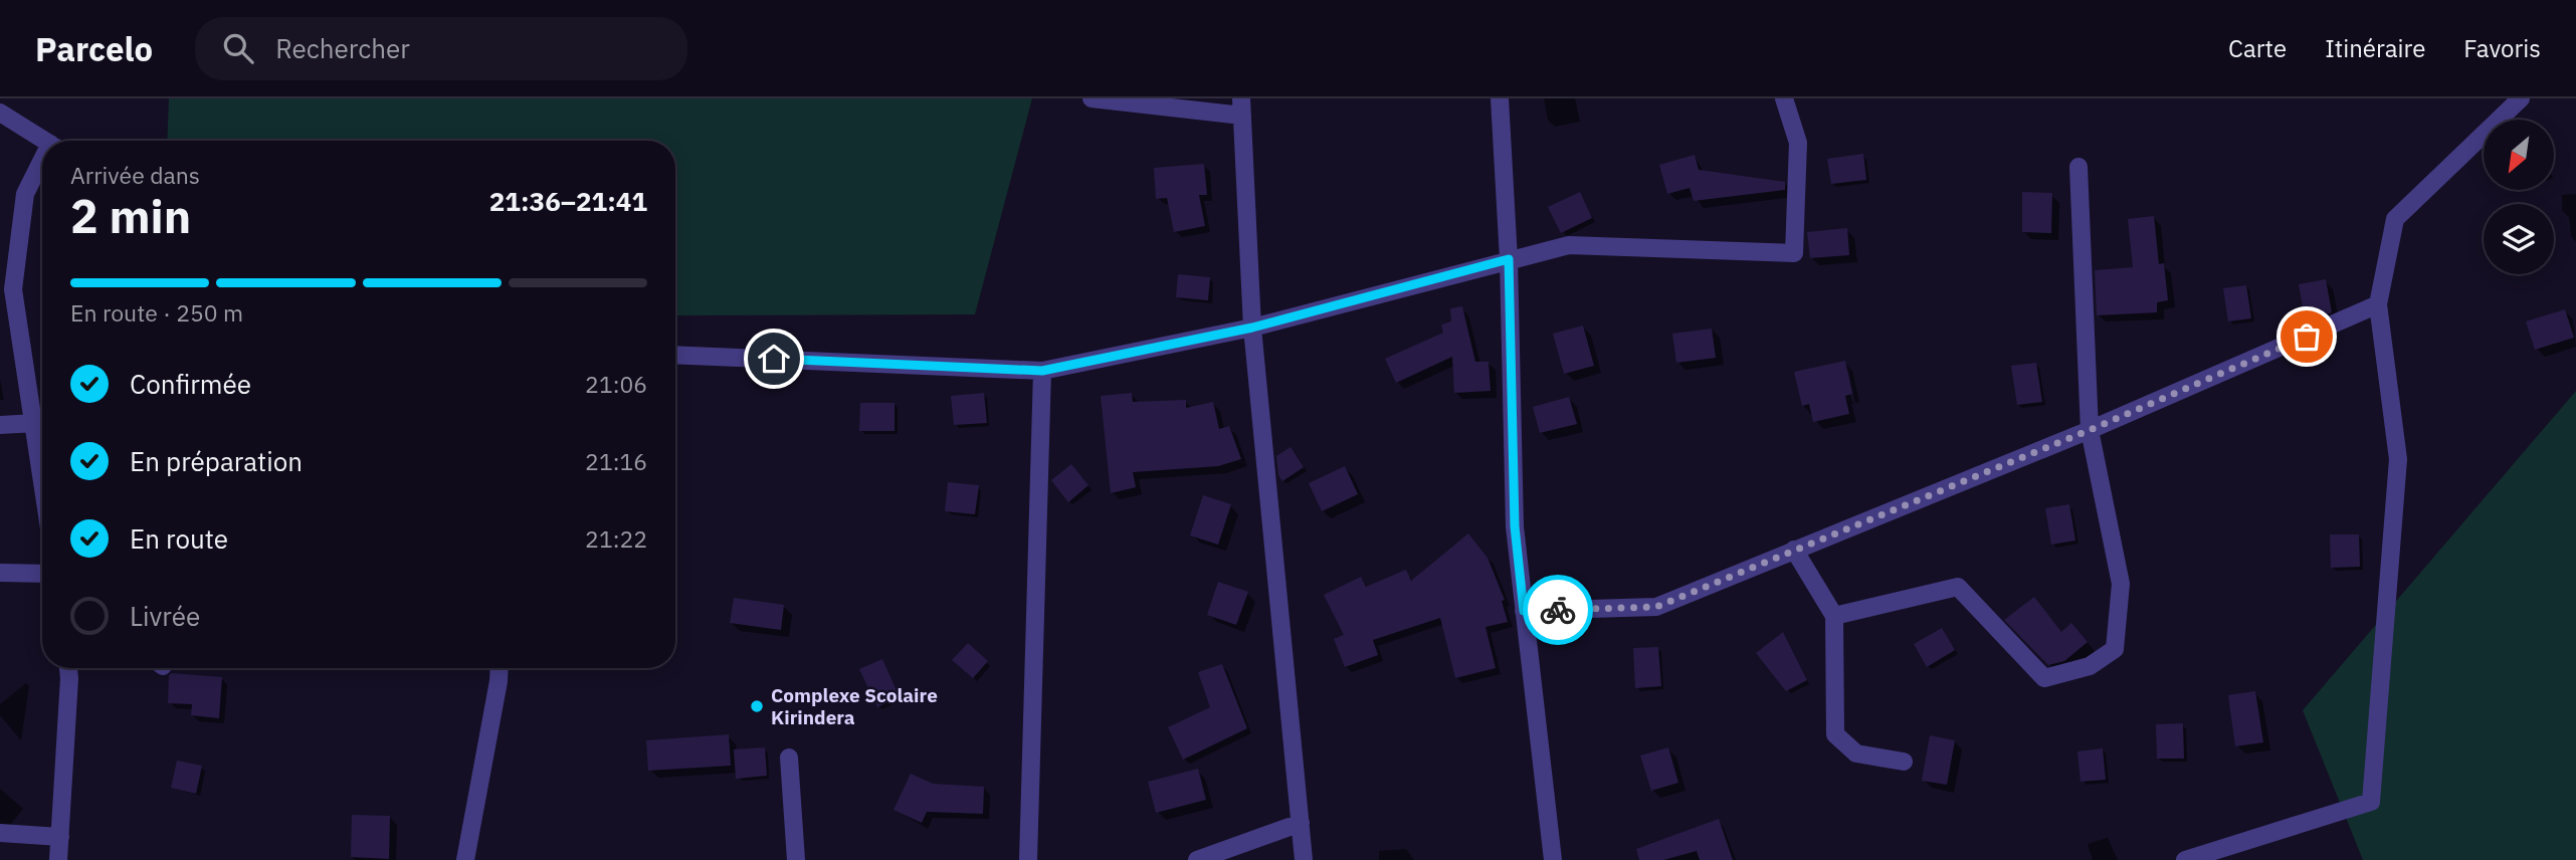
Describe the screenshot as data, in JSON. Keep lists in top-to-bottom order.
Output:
{
  "places": ["Complexe Scolaire Kirindera"],
  "north": "bottom left",
  "page": {
    "header": "Parcelo",
    "search": "Rechercher",
    "nav": ["Carte", "Itinéraire", "Favoris"],
    "heading": ["2 min", "Arrivée dans", "21:36–21:41"],
    "bar": "En route · 250 m",
    "list": [
      ["Confirmée", "21:06"],
      ["En préparation", "21:16"],
      ["En route", "21:22"],
      "Livrée"
    ]
  }
}
